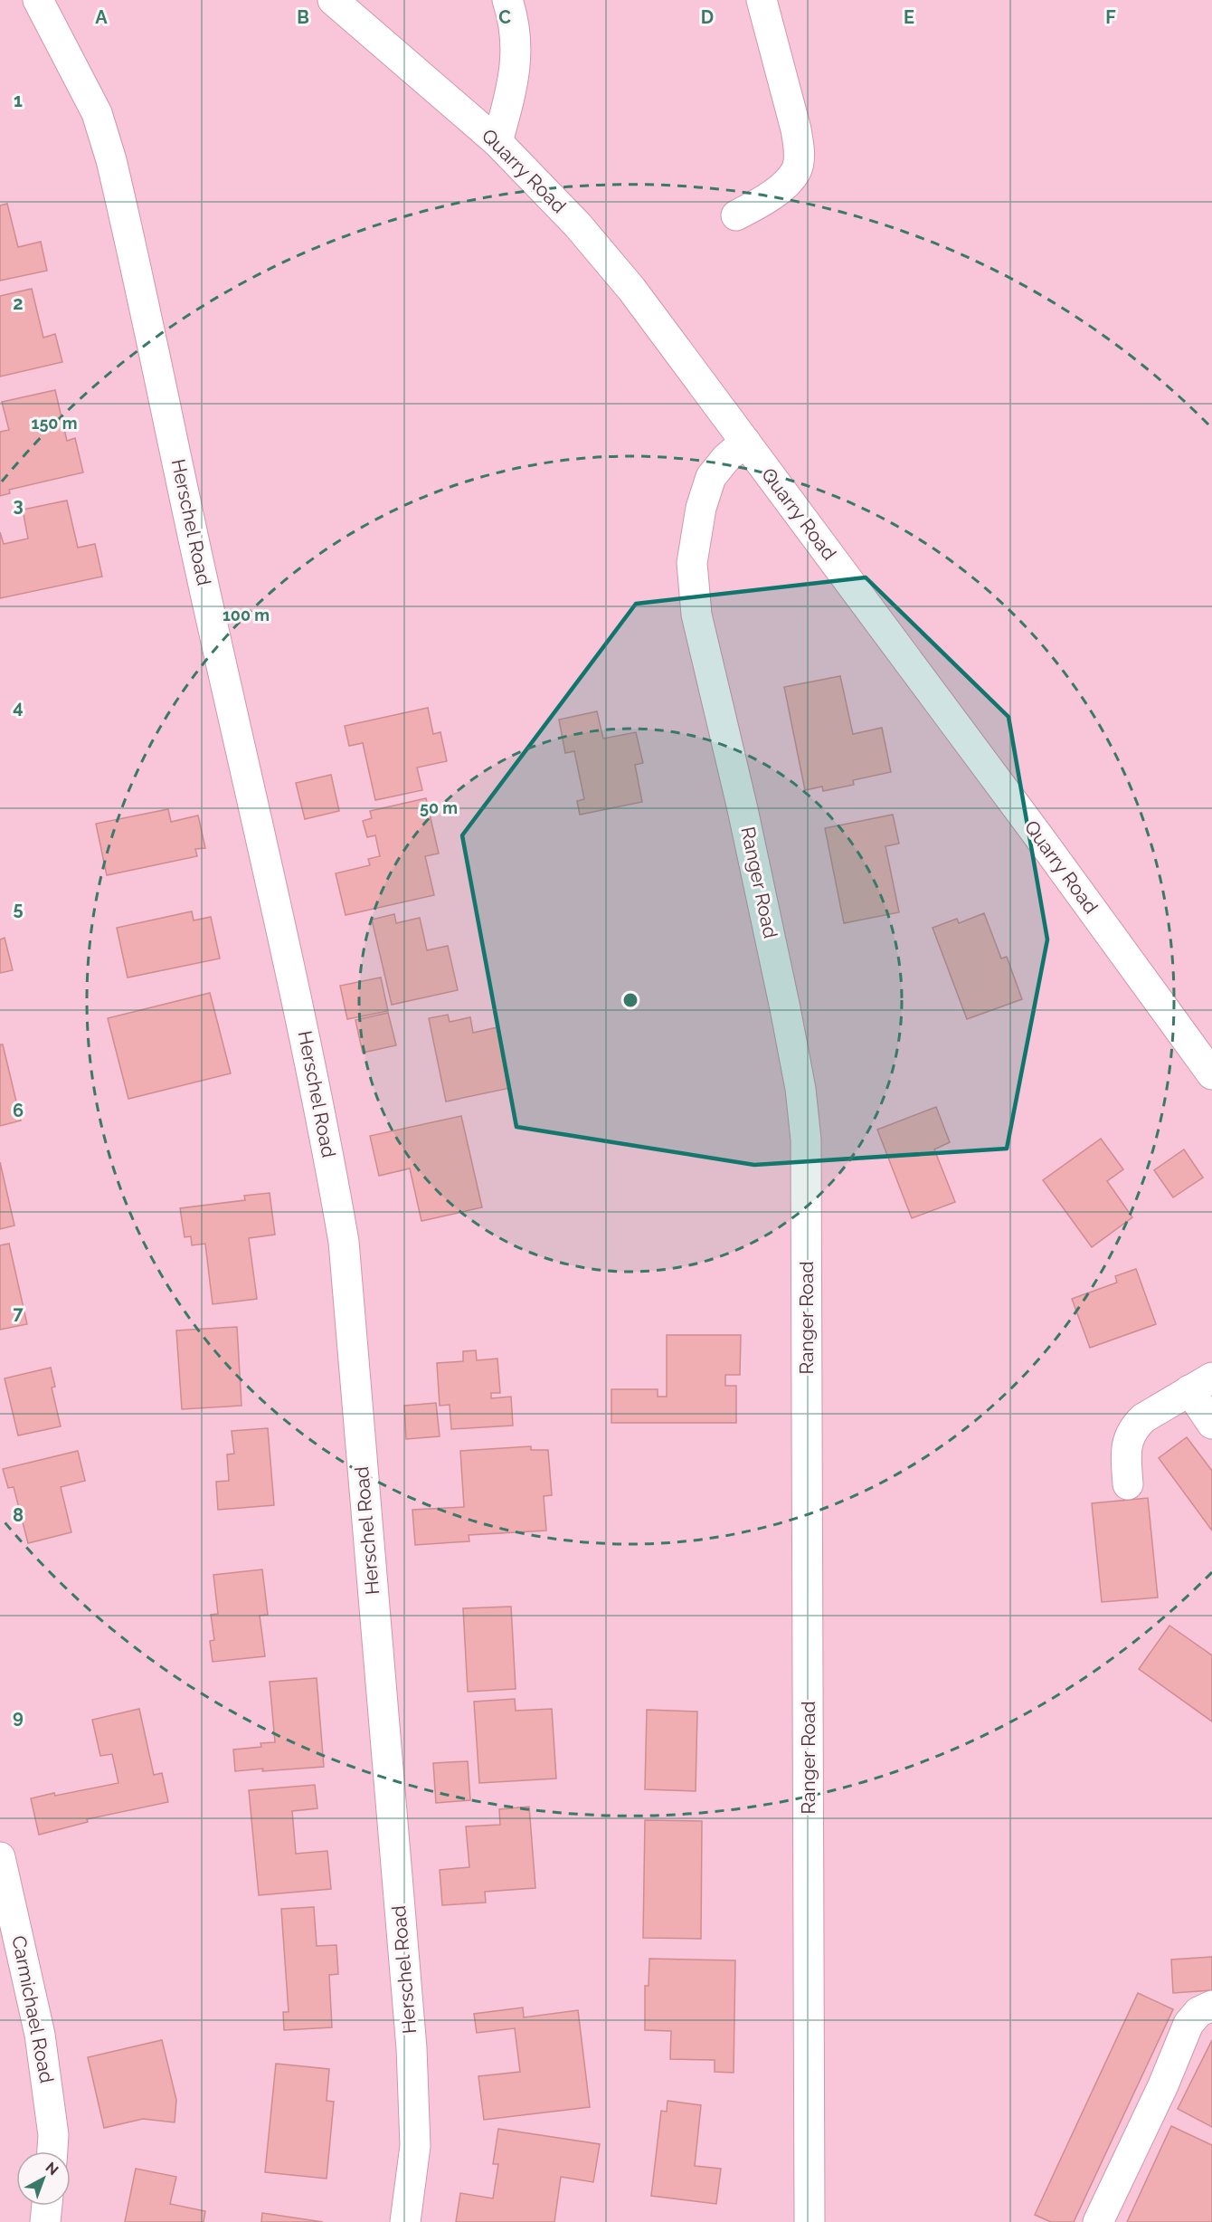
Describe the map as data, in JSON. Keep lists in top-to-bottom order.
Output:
{
  "streets": {
    "street": [
      "Quarry Road",
      "Herschel Road",
      "Ranger Road",
      "Carmichael Road"
    ]
  },
  "crossings": [
    ["Quarry Road", "Ranger Road"]
  ],
  "north": "top right",
  "grid": {
    "columns": [
      "A",
      "B",
      "C",
      "D",
      "E",
      "F"
    ],
    "rows": [
      "1",
      "2",
      "3",
      "4",
      "5",
      "6",
      "7",
      "8",
      "9"
    ]
  },
  "rings": ["150 m", "100 m", "50 m"]
}
